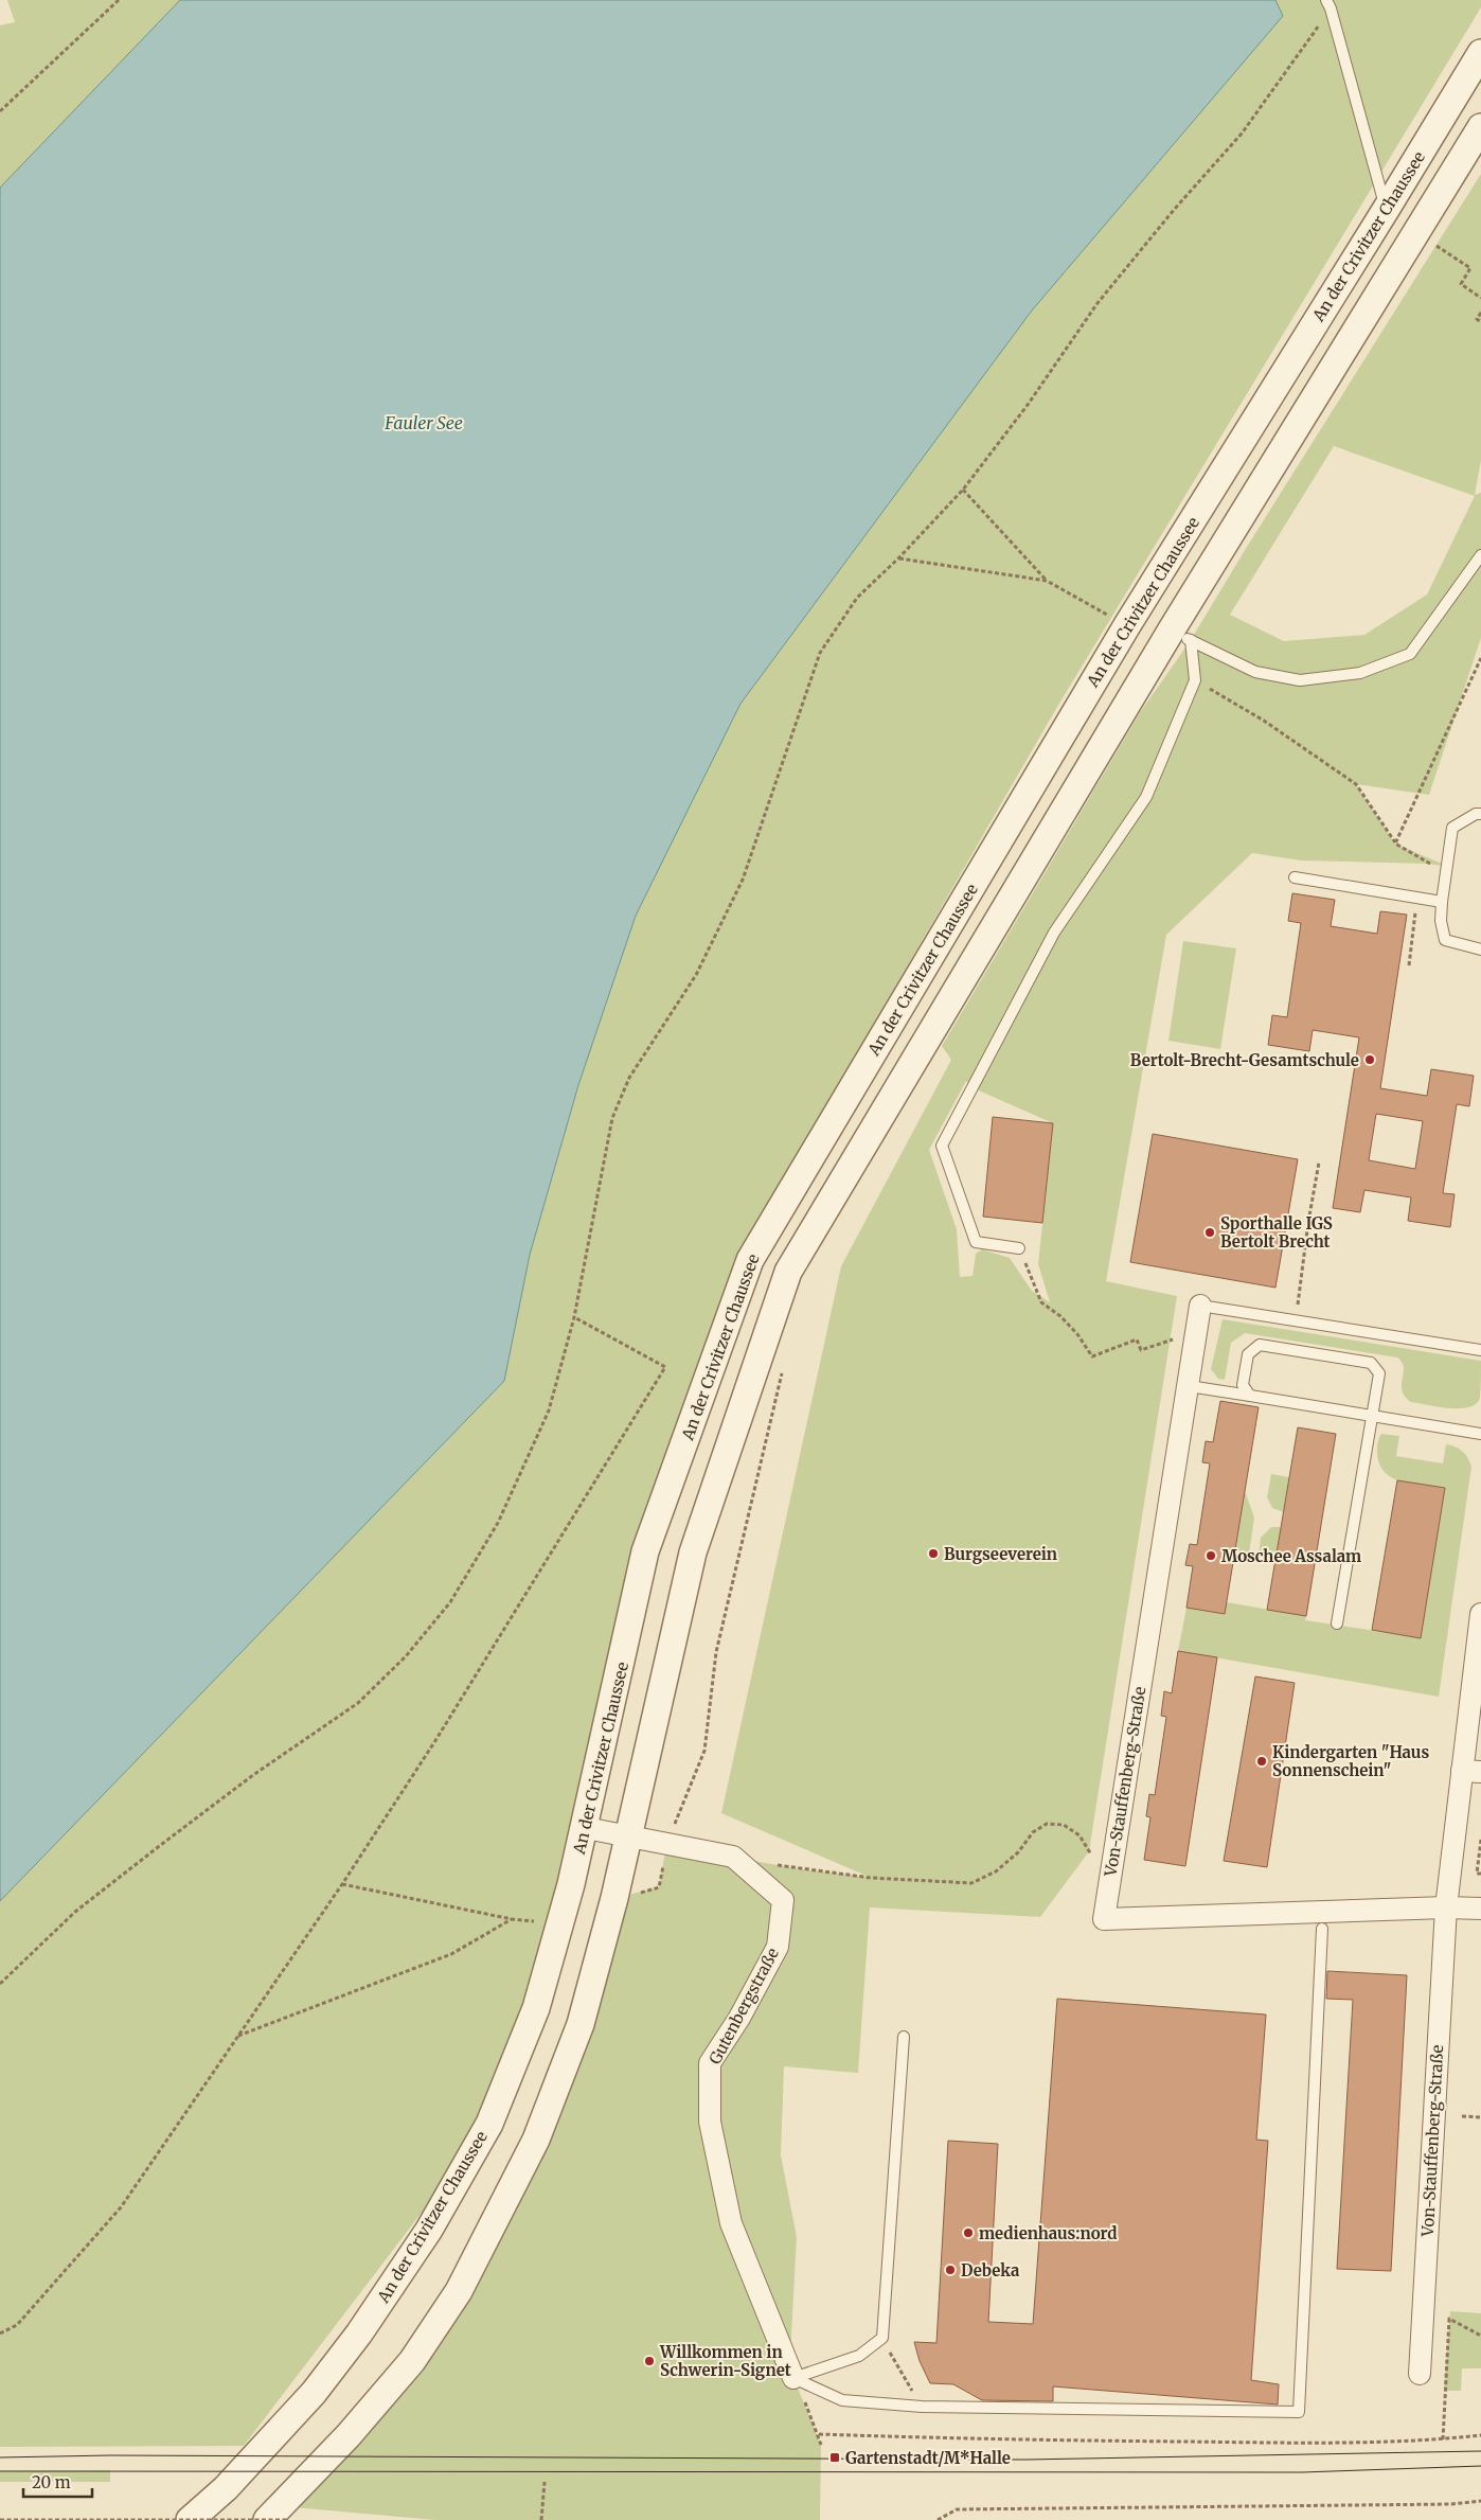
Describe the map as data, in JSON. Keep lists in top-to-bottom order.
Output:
{
  "streets": {
    "street": ["An der Crivitzer Chaussee", "Von-Stauffenberg-Straße", "Gutenbergstraße"]
  },
  "crossings": [
    ["An der Crivitzer Chaussee", "Gutenbergstraße"]
  ],
  "water": ["Fauler See"],
  "places": {
    "other": [
      "Bertolt-Brecht-Gesamtschule",
      "Sporthalle IGS Bertolt Brecht",
      "Burgseeverein",
      "Moschee Assalam",
      "Kindergarten \"Haus Sonnenschein\"",
      "medienhaus:nord",
      "Debeka",
      "Willkommen in Schwerin-Signet"
    ],
    "transit": ["Gartenstadt/M*Halle"]
  },
  "scale_bar": "20 m"
}
